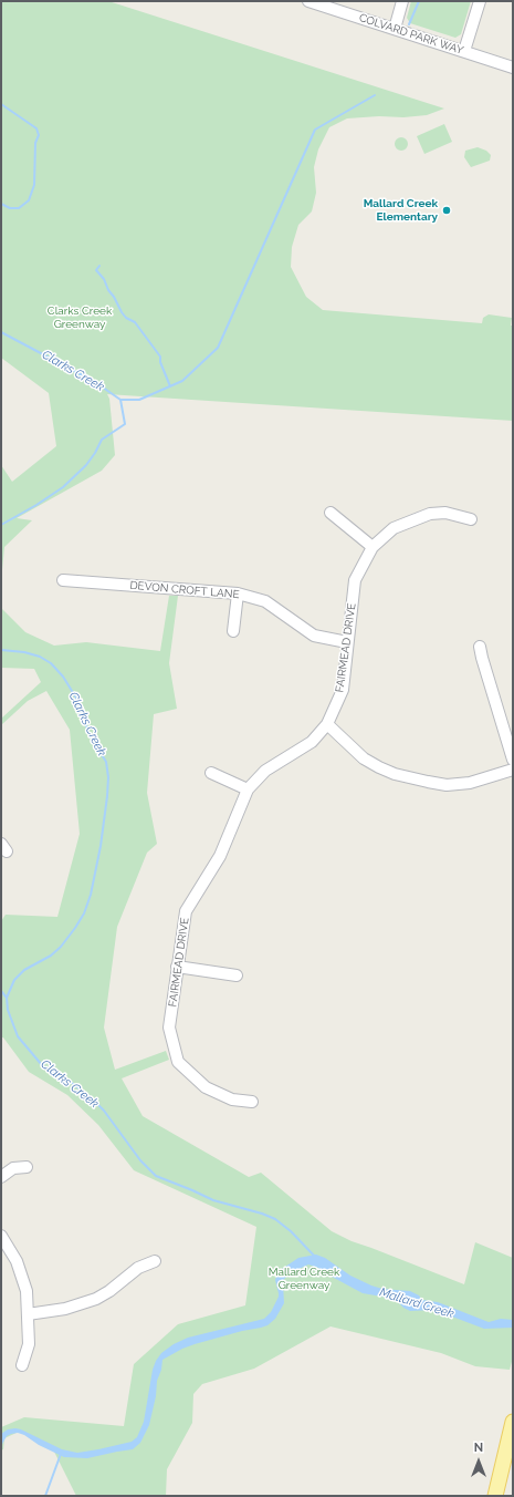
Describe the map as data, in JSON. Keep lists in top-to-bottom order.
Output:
{
  "streets": {
    "street": ["COLVARD PARK WAY", "DEVON CROFT LANE", "FAIRMEAD DRIVE"]
  },
  "crossings": [
    ["DEVON CROFT LANE", "FAIRMEAD DRIVE"]
  ],
  "water": ["Clarks Creek", "Mallard Creek"],
  "parks": ["Clarks Creek Greenway", "Mallard Creek Greenway"],
  "places": ["Mallard Creek Elementary"],
  "north": "top"
}
